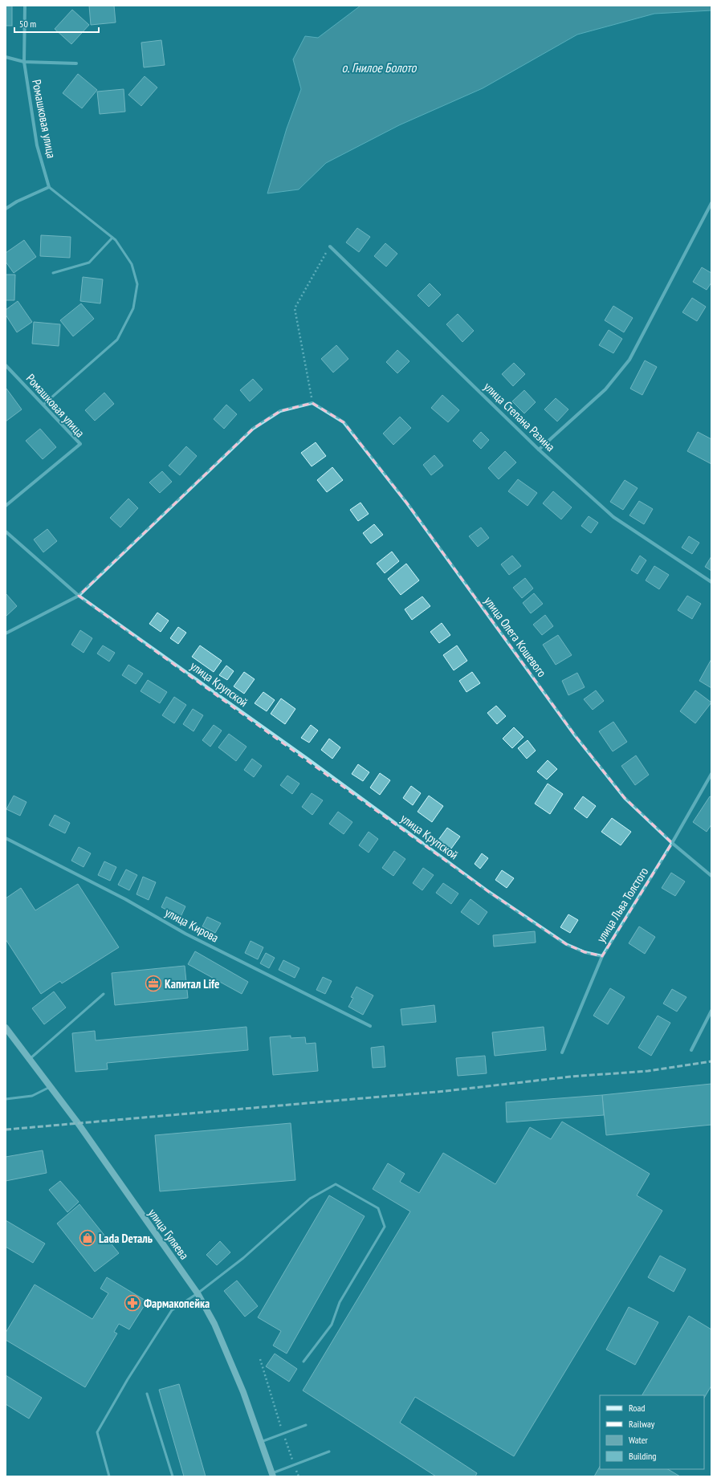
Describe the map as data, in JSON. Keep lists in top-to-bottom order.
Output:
{
  "streets": {
    "main road": ["улица Гуляева"],
    "street": [
      "Ромашковая улица",
      "улица Степана Разина",
      "улица Олега Кошевого",
      "улица Крупской",
      "улица Льва Толстого",
      "улица Кирова"
    ]
  },
  "crossings": [
    ["улица Олега Кошевого", "улица Льва Толстого"],
    ["улица Крупской", "улица Льва Толстого"]
  ],
  "water": ["о. Гнилое Болото"],
  "places": {
    "office": ["Капитал Life"],
    "shop": ["Lada Dеталь"],
    "pharmacy": ["Фармакопейка"]
  },
  "legend": [
    "Road",
    "Railway",
    "Water",
    "Building"
  ],
  "scale_bar": "50 m"
}
